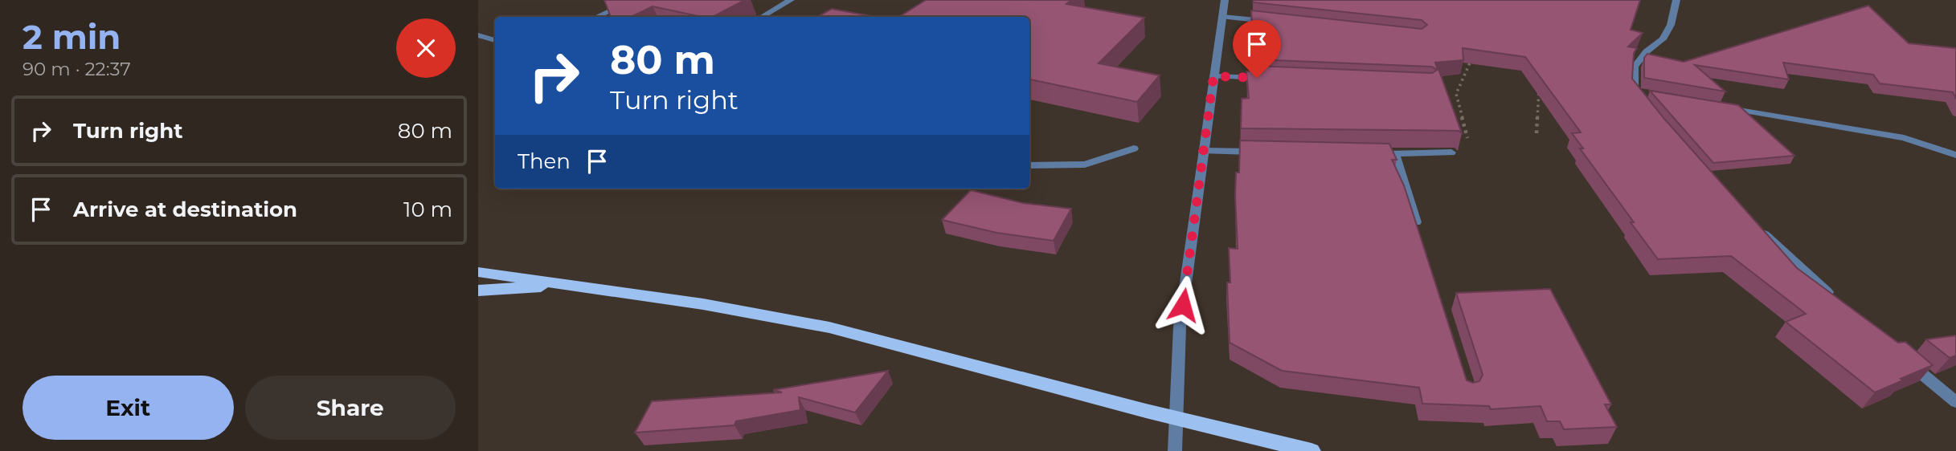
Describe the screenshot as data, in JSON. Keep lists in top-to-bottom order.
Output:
{
  "page": {
    "heading": ["2 min", "90 m · 22:37"],
    "turn": ["80 m", "Turn right"],
    "list": [
      {
        "name": "Turn right",
        "value": "80 m"
      },
      {
        "name": "Arrive at destination",
        "value": "10 m"
      }
    ],
    "then": "Then",
    "buttons": ["Exit", "Share"]
  }
}
